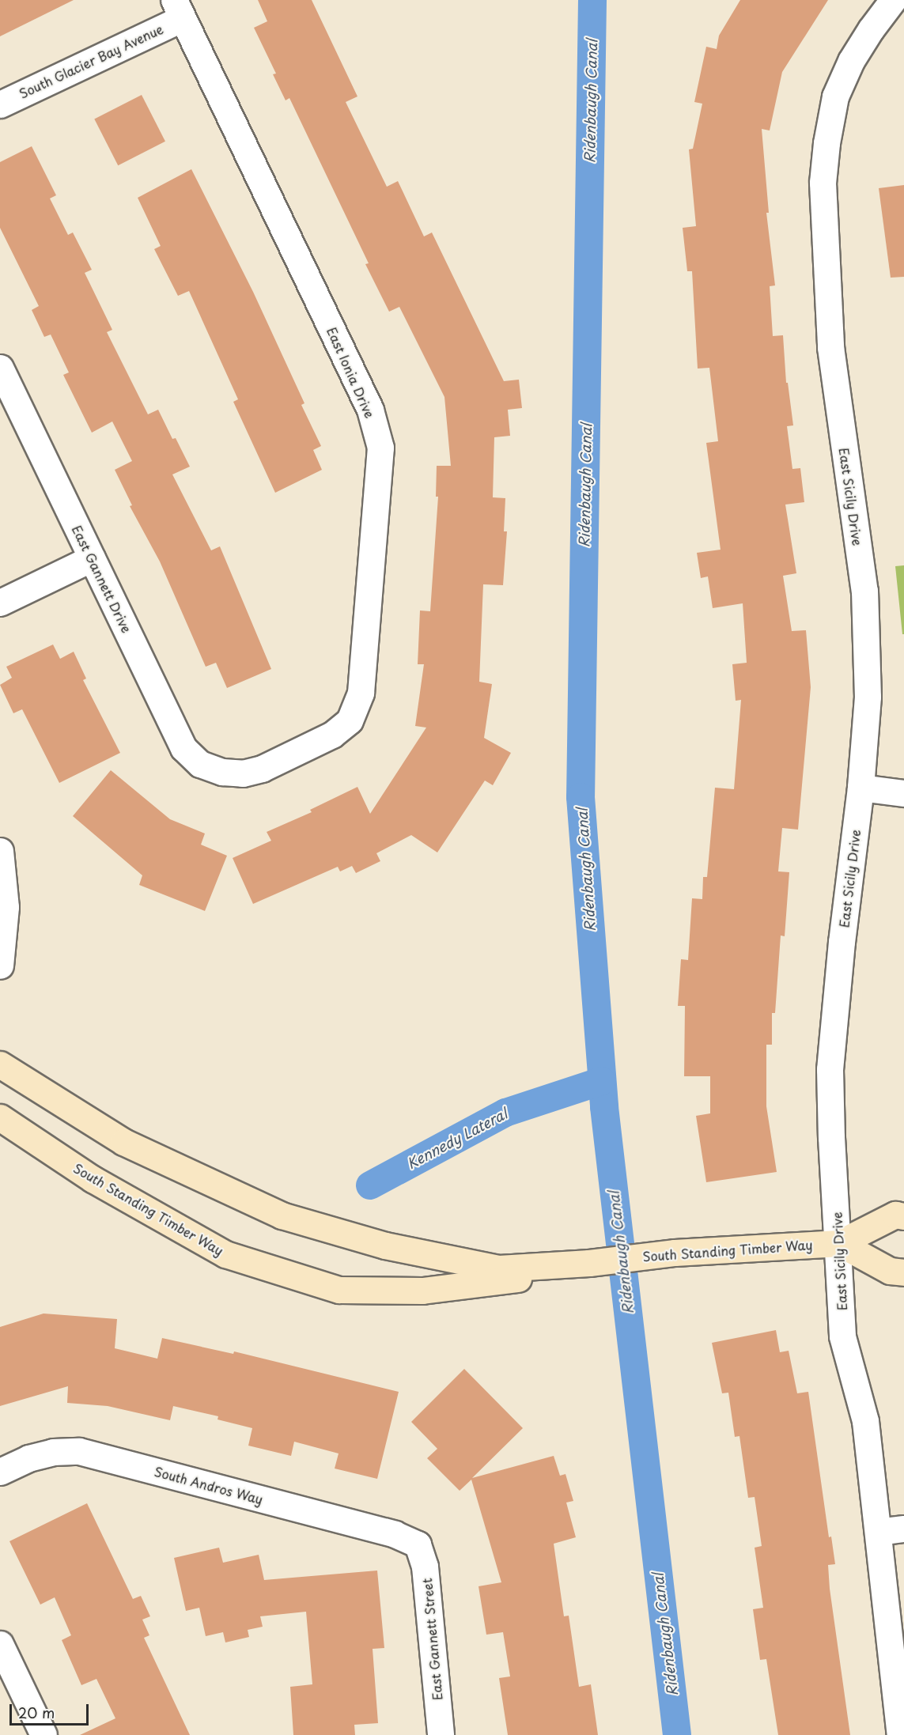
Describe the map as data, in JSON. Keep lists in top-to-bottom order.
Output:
{
  "streets": {
    "street": [
      "South Glacier Bay Avenue",
      "East Ionia Drive",
      "East Sicily Drive",
      "East Gannett Drive",
      "South Standing Timber Way",
      "South Andros Way",
      "East Gannett Street"
    ]
  },
  "crossings": [
    ["South Glacier Bay Avenue", "East Ionia Drive"],
    ["East Ionia Drive", "East Gannett Drive"],
    ["East Sicily Drive", "South Standing Timber Way"],
    ["South Andros Way", "East Gannett Street"]
  ],
  "water": ["Ridenbaugh Canal", "Kennedy Lateral"],
  "scale_bar": "20 m"
}
